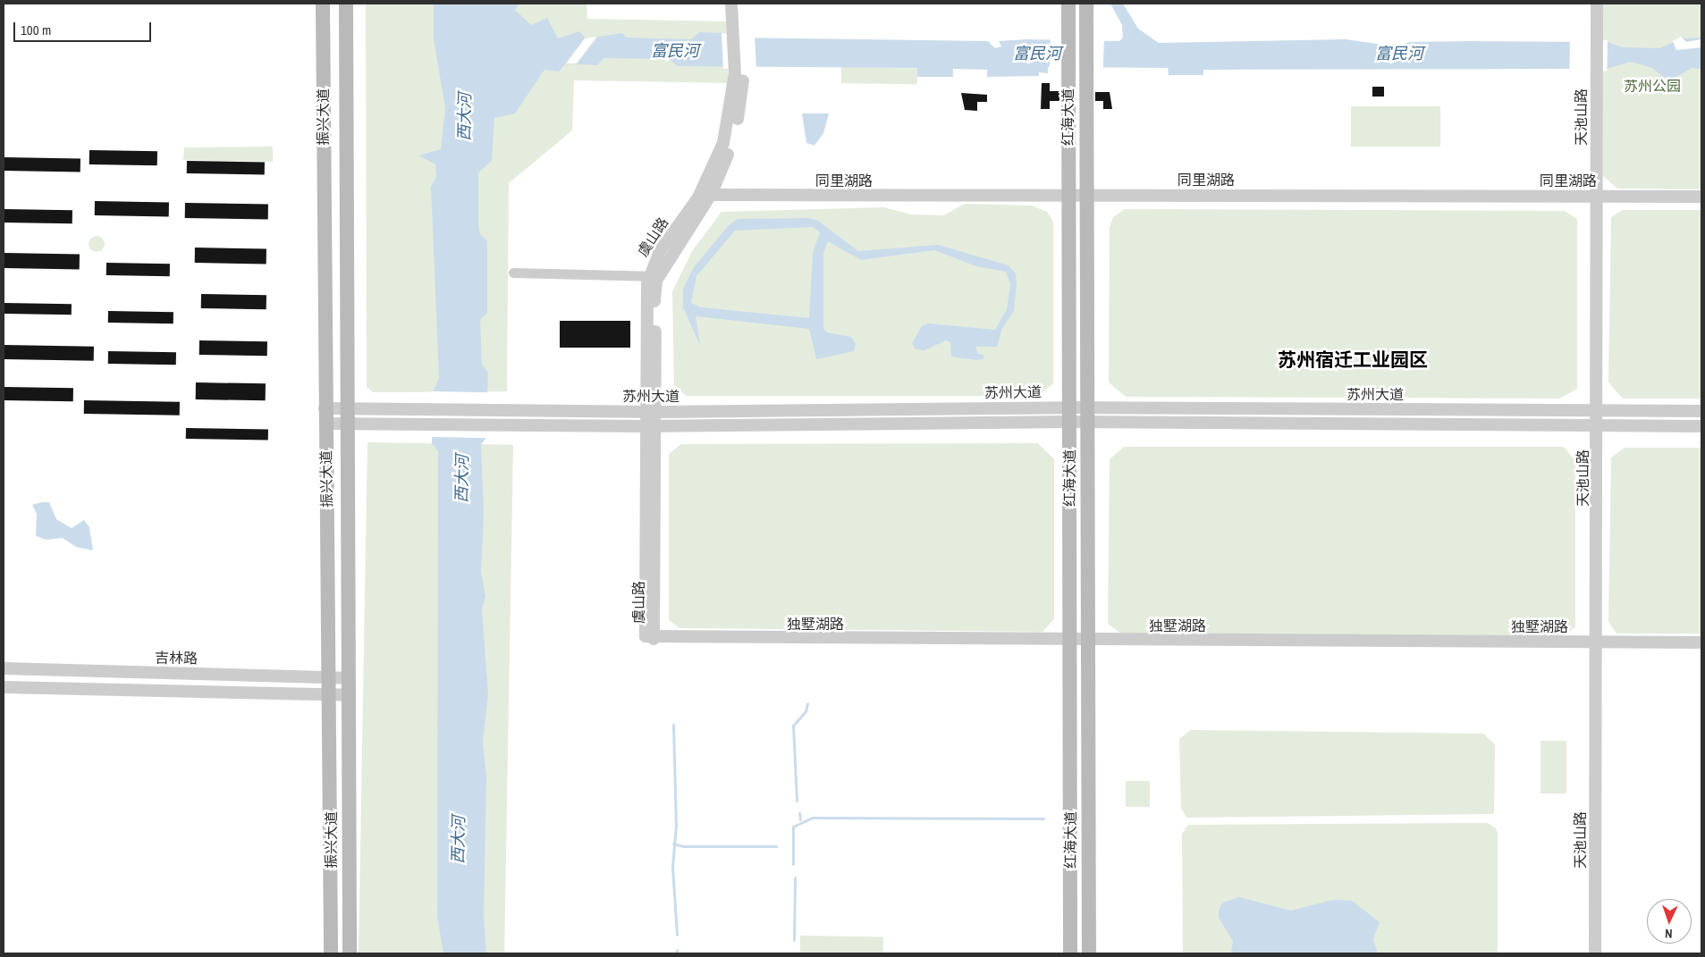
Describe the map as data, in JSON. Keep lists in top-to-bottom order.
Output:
{
  "streets": {
    "main road": ["振兴大道", "红海大道"],
    "street": [
      "天池山路",
      "同里湖路",
      "虞山路",
      "苏州大道",
      "独墅湖路",
      "吉林路"
    ]
  },
  "crossings": [
    ["振兴大道", "苏州大道"],
    ["振兴大道", "吉林路"],
    ["红海大道", "同里湖路"],
    ["红海大道", "苏州大道"],
    ["红海大道", "独墅湖路"],
    ["天池山路", "同里湖路"],
    ["天池山路", "苏州大道"],
    ["天池山路", "独墅湖路"],
    ["同里湖路", "虞山路"],
    ["虞山路", "苏州大道"],
    ["虞山路", "独墅湖路"]
  ],
  "districts": ["苏州宿迁工业园区"],
  "water": ["富民河", "西大河"],
  "parks": ["苏州公园"],
  "scale_bar": "100 m",
  "north": "bottom"
}
